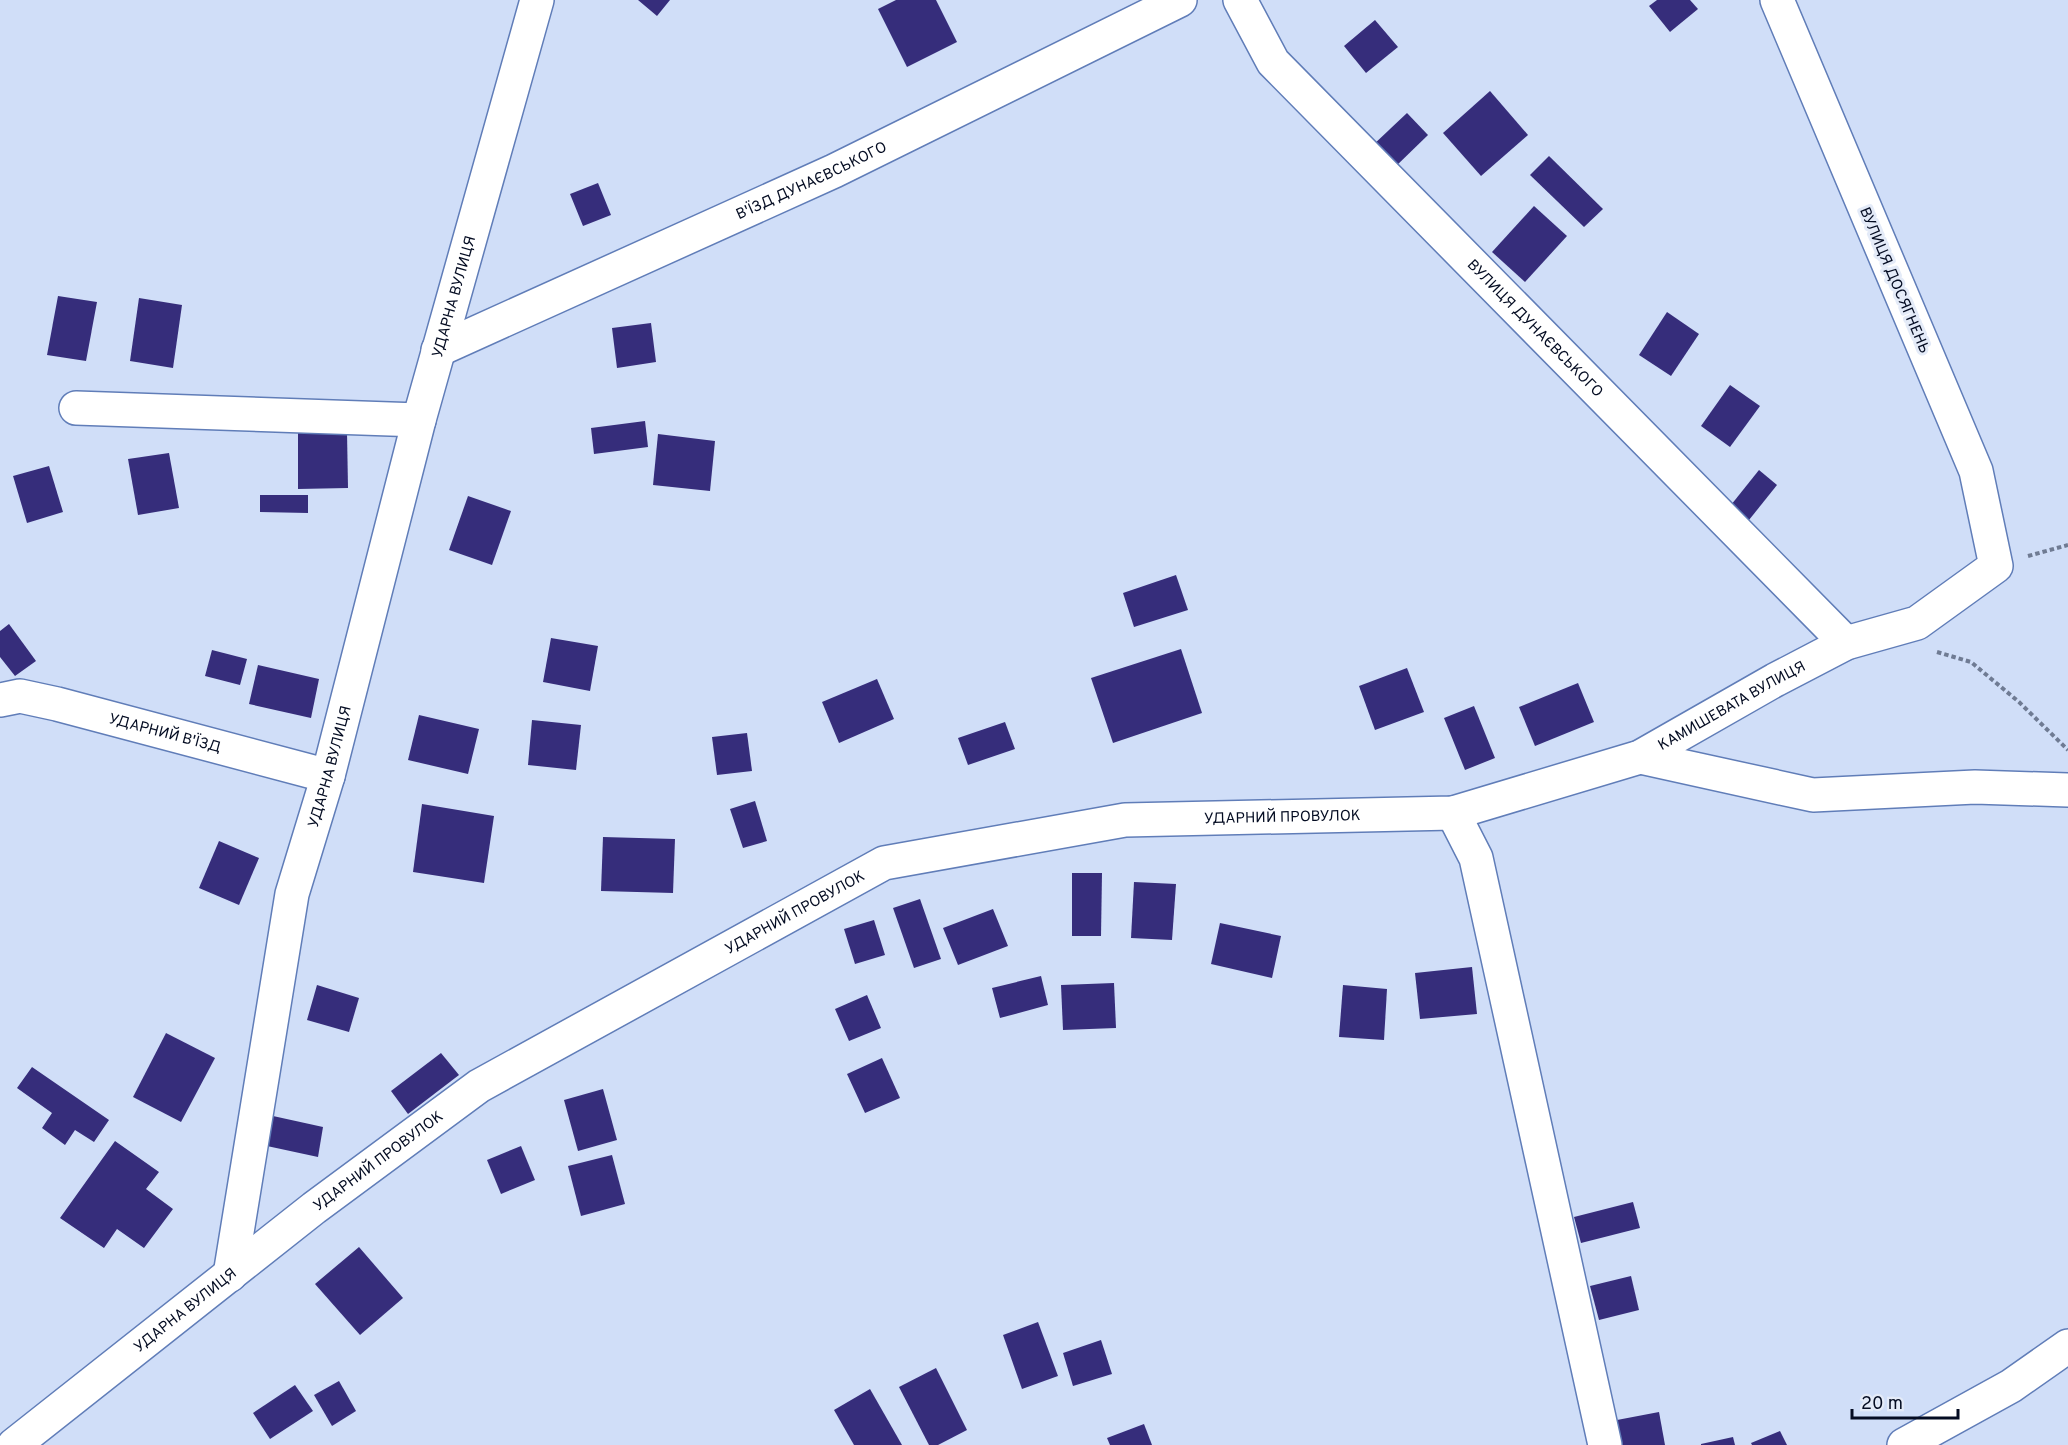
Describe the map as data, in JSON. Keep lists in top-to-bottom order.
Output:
{
  "streets": {
    "street": [
      "В'ЇЗД ДУНАЄВСЬКОГО",
      "ВУЛИЦЯ ДОСЯГНЕНЬ",
      "УДАРНА ВУЛИЦЯ",
      "ВУЛИЦЯ ДУНАЄВСЬКОГО",
      "КАМИШЕВАТА ВУЛИЦЯ",
      "УДАРНИЙ В'ЇЗД",
      "УДАРНИЙ ПРОВУЛОК"
    ]
  },
  "crossings": [
    ["В'ЇЗД ДУНАЄВСЬКОГО", "УДАРНА ВУЛИЦЯ"],
    ["ВУЛИЦЯ ДОСЯГНЕНЬ", "КАМИШЕВАТА ВУЛИЦЯ"],
    ["УДАРНА ВУЛИЦЯ", "УДАРНИЙ В'ЇЗД"],
    ["УДАРНА ВУЛИЦЯ", "УДАРНИЙ ПРОВУЛОК"],
    ["ВУЛИЦЯ ДУНАЄВСЬКОГО", "КАМИШЕВАТА ВУЛИЦЯ"],
    ["КАМИШЕВАТА ВУЛИЦЯ", "УДАРНИЙ ПРОВУЛОК"]
  ],
  "scale_bar": "20 m"
}
